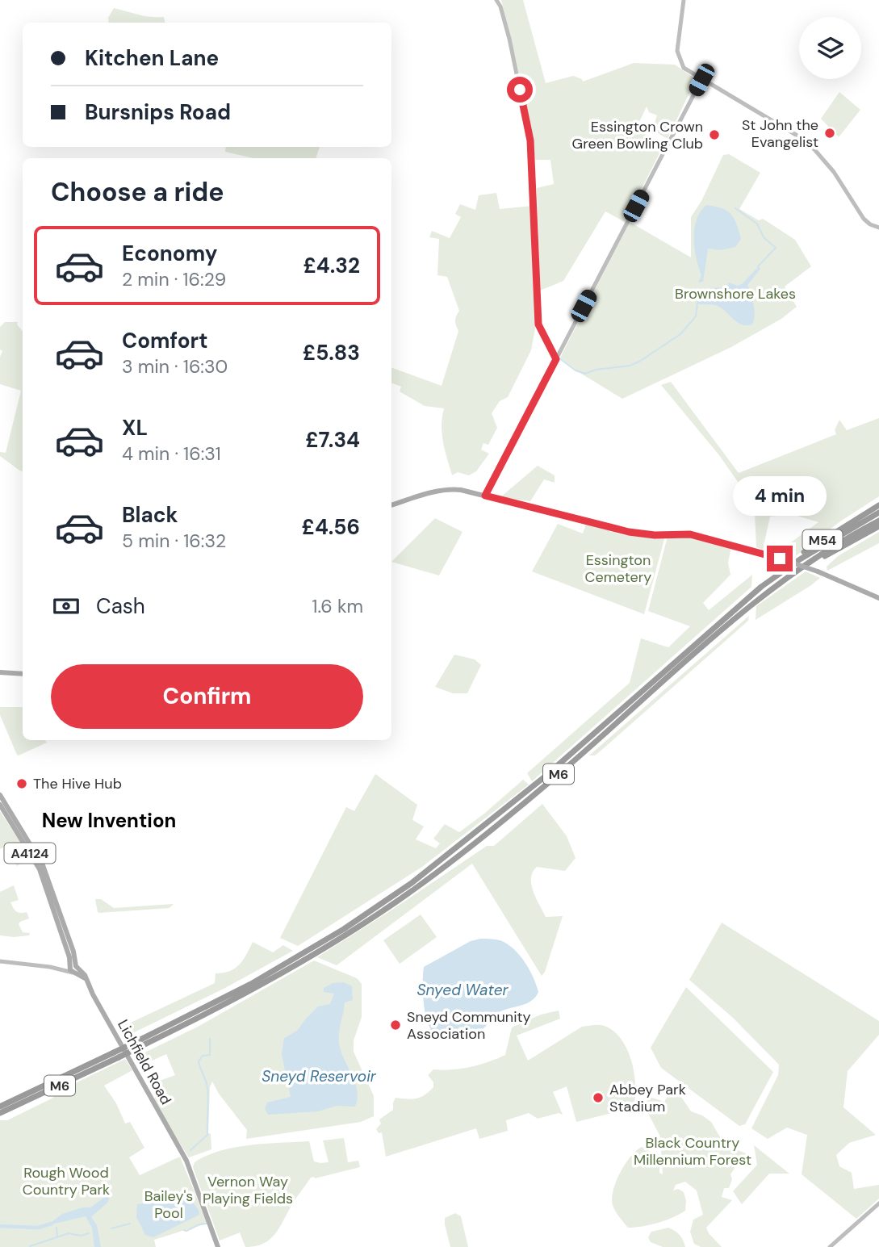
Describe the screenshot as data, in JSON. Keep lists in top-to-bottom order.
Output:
{
  "streets": {
    "highway": ["M54", "M6"],
    "main road": ["A4124", "Lichfield Road"]
  },
  "crossings": [
    ["M54", "M6"]
  ],
  "districts": ["New Invention"],
  "water": ["Snyed Water", "Sneyd Reservoir"],
  "parks": [
    "Brownshore Lakes",
    "Essington Cemetery",
    "Black Country Millennium Forest",
    "Rough Wood Country Park",
    "Vernon Way Playing Fields",
    "Bailey's Pool"
  ],
  "places": [
    "St John the Evangelist",
    "Essington Crown Green Bowling Club",
    "The Hive Hub",
    "Sneyd Community Association",
    "Abbey Park Stadium"
  ],
  "page": {
    "banner": ["Kitchen Lane", "Bursnips Road"],
    "heading": "Choose a ride",
    "list": [
      {
        "name": "Economy",
        "note": "2 min · 16:29",
        "value": "£4.32"
      },
      {
        "name": "Comfort",
        "note": "3 min · 16:30",
        "value": "£5.83"
      },
      {
        "name": "XL",
        "note": "4 min · 16:31",
        "value": "£7.34"
      },
      {
        "name": "Black",
        "note": "5 min · 16:32",
        "value": "£4.56"
      }
    ],
    "bubble": "4 min",
    "pay": ["Cash", "1.6 km"],
    "buttons": "Confirm"
  }
}
